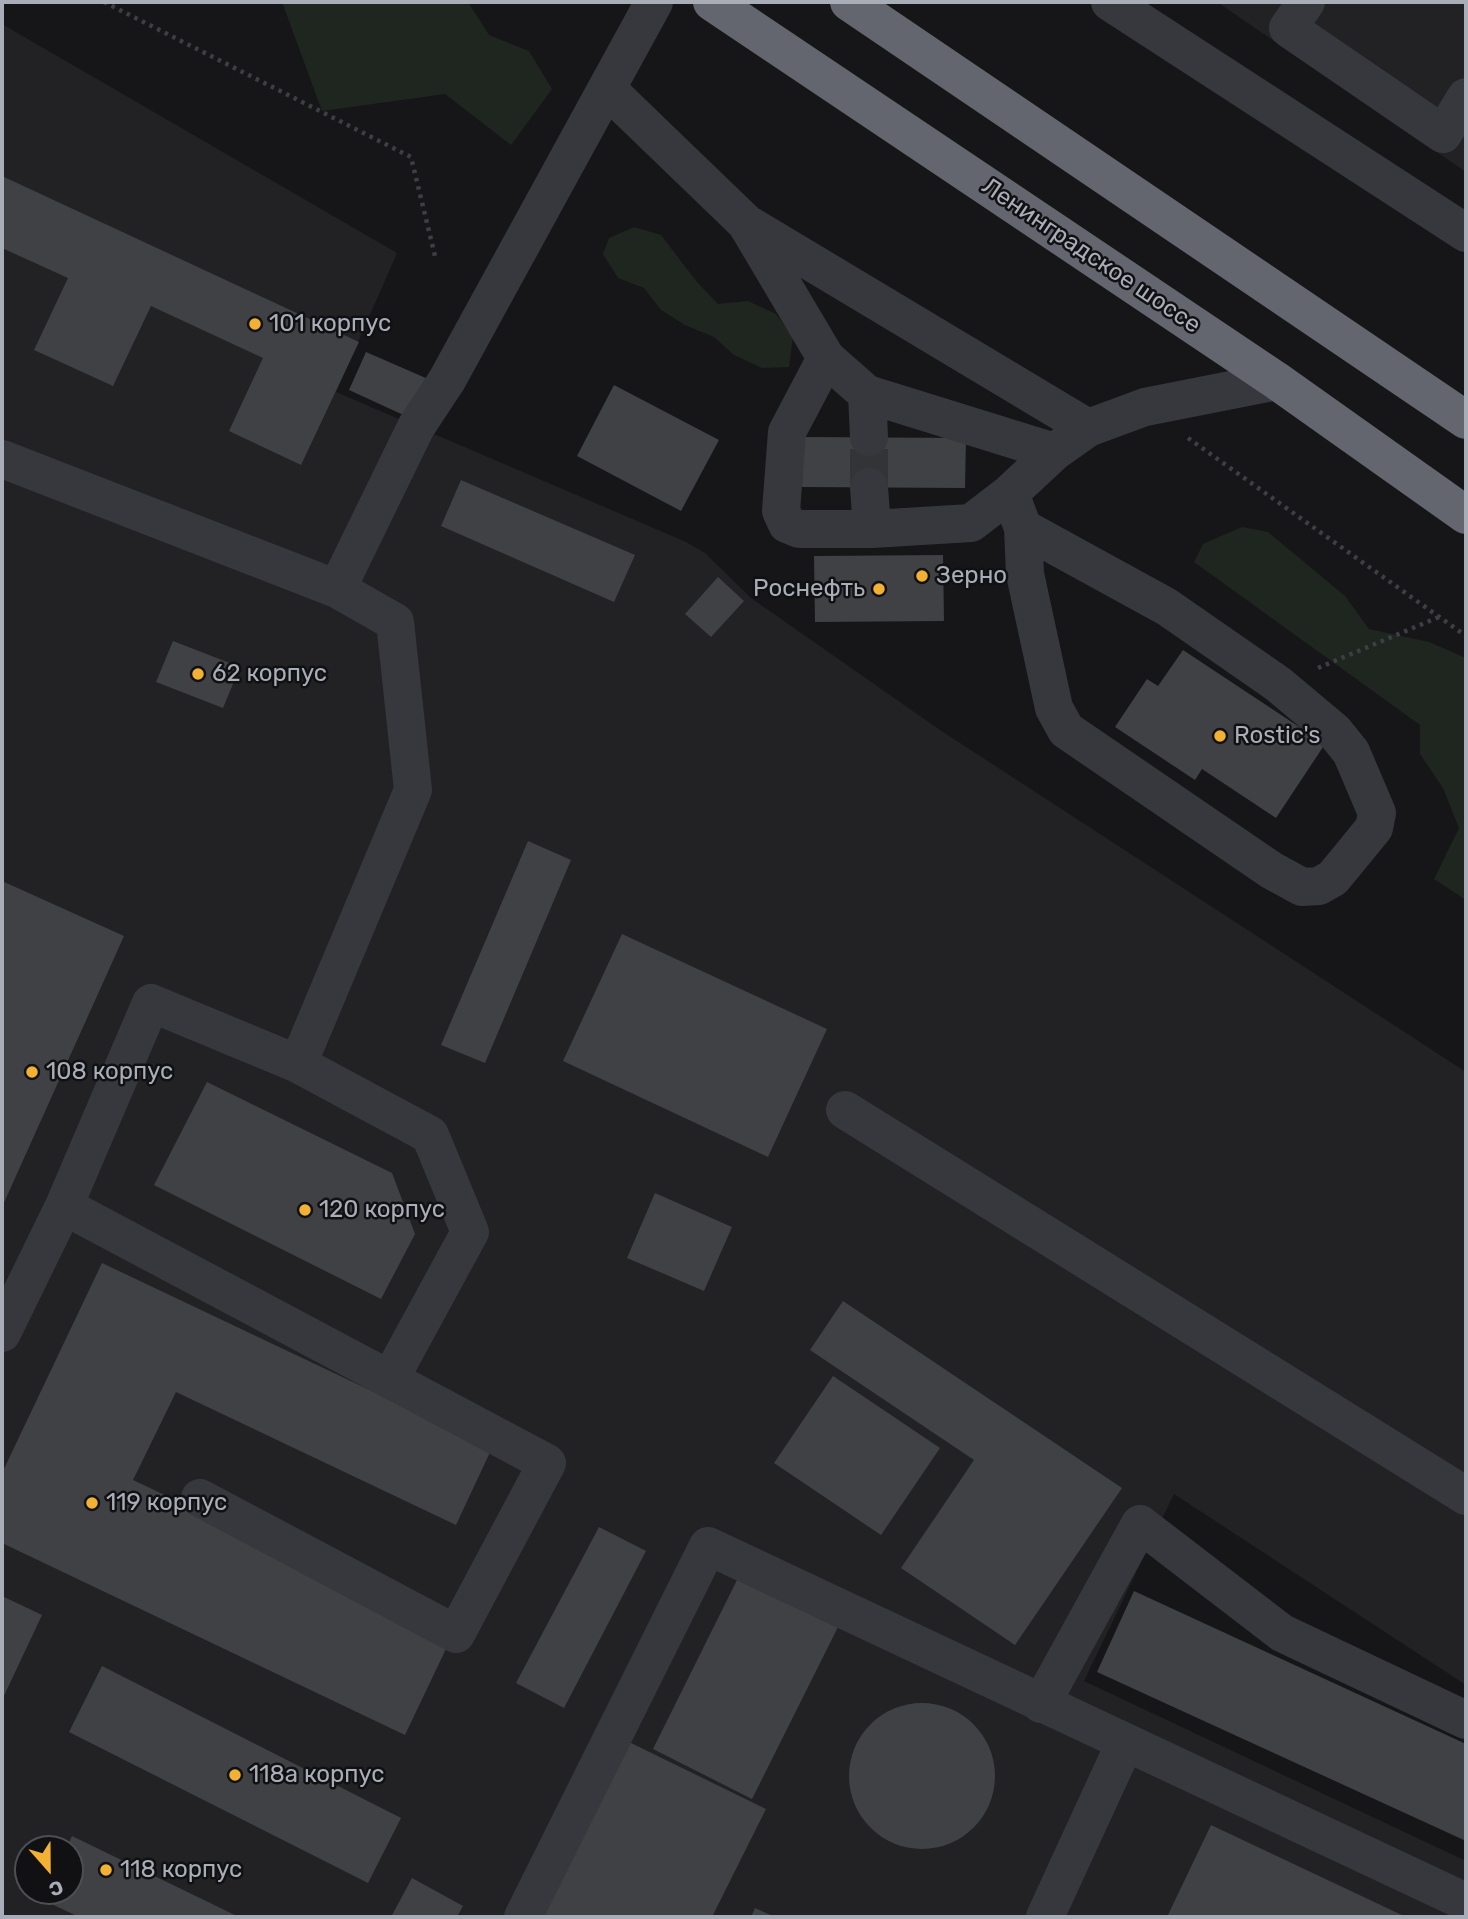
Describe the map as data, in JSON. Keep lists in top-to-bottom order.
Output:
{
  "streets": {
    "highway": ["Ленинградское шоссе"]
  },
  "places": [
    "101 корпус",
    "Зерно",
    "Роснефть",
    "62 корпус",
    "Rostic's",
    "108 корпус",
    "120 корпус",
    "119 корпус",
    "118а корпус",
    "118 корпус"
  ],
  "north": "bottom"
}
